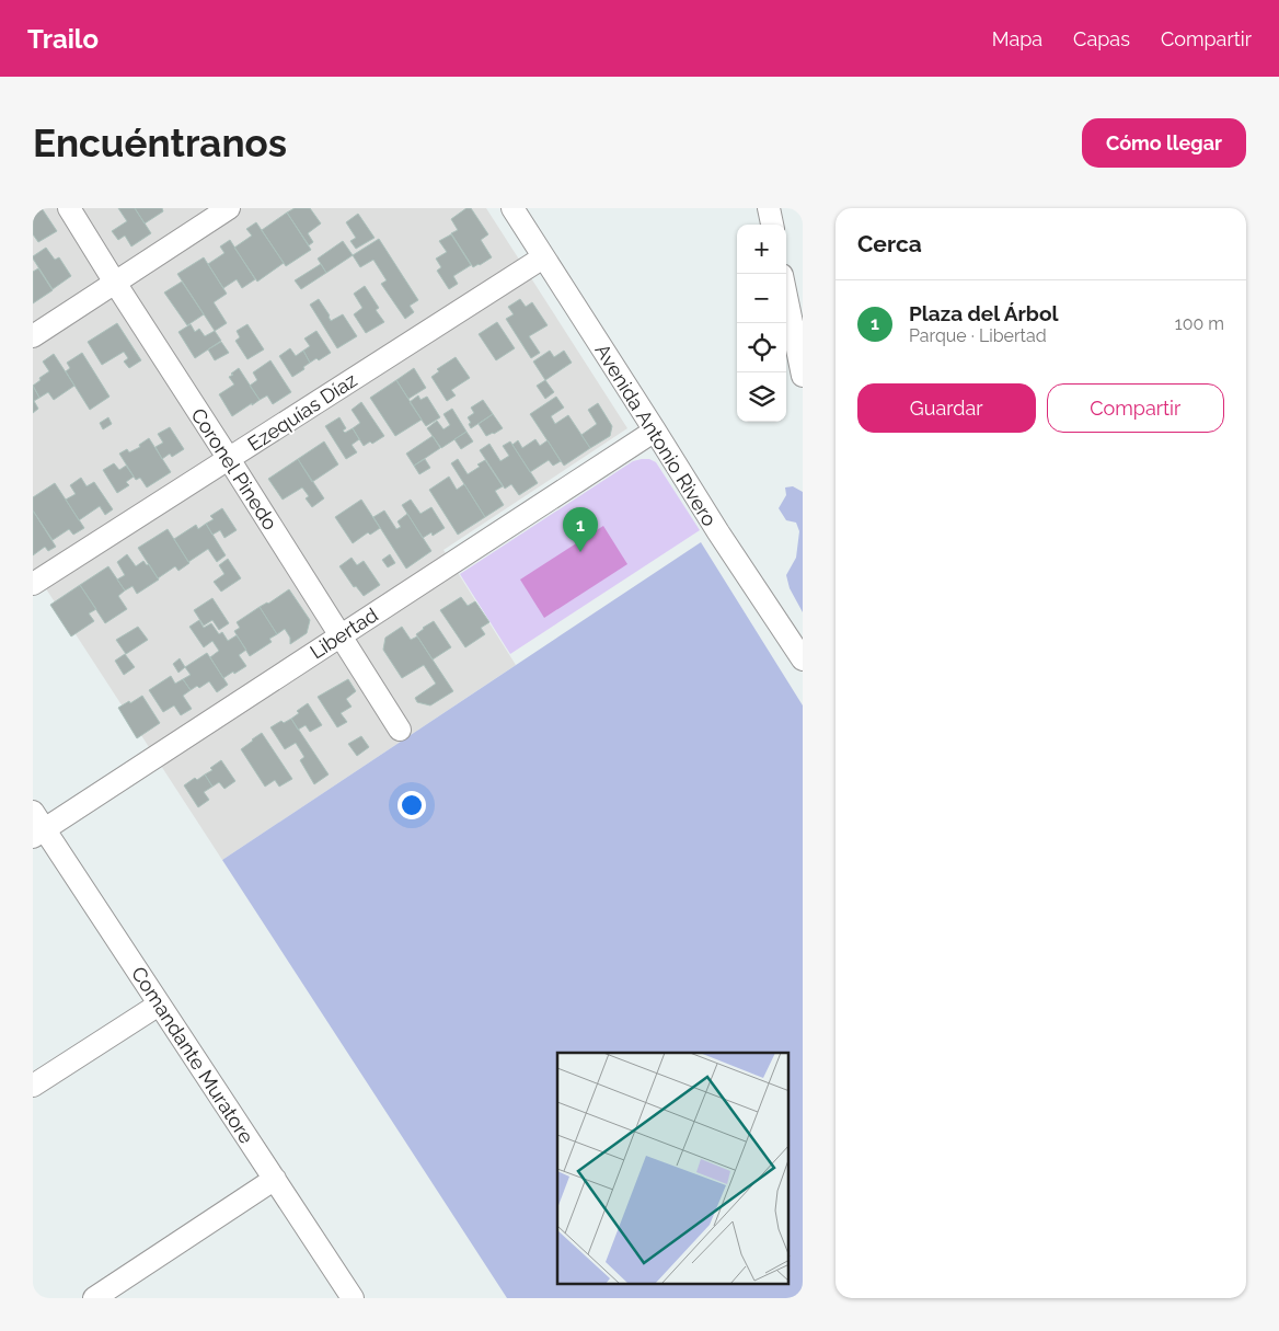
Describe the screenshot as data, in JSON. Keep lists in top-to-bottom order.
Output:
{
  "streets": {
    "street": [
      "Ezequías Díaz",
      "Avenida Antonio Rivero",
      "Coronel Pinedo",
      "Libertad",
      "Comandante Muratore"
    ]
  },
  "crossings": [
    ["Ezequías Díaz", "Avenida Antonio Rivero"],
    ["Ezequías Díaz", "Coronel Pinedo"],
    ["Avenida Antonio Rivero", "Libertad"],
    ["Coronel Pinedo", "Libertad"],
    ["Libertad", "Comandante Muratore"]
  ],
  "page": {
    "header": "Trailo",
    "nav": ["Mapa", "Capas", "Compartir"],
    "buttons": [
      "Cómo llegar",
      ["Guardar", "Compartir"]
    ],
    "title": "Encuéntranos",
    "heading": "Cerca",
    "map_buttons": ["+", "−"],
    "list": [
      {
        "mark": "1",
        "name": "Plaza del Árbol",
        "note": "Parque · Libertad",
        "value": "100 m"
      }
    ],
    "pins": "1"
  }
}
